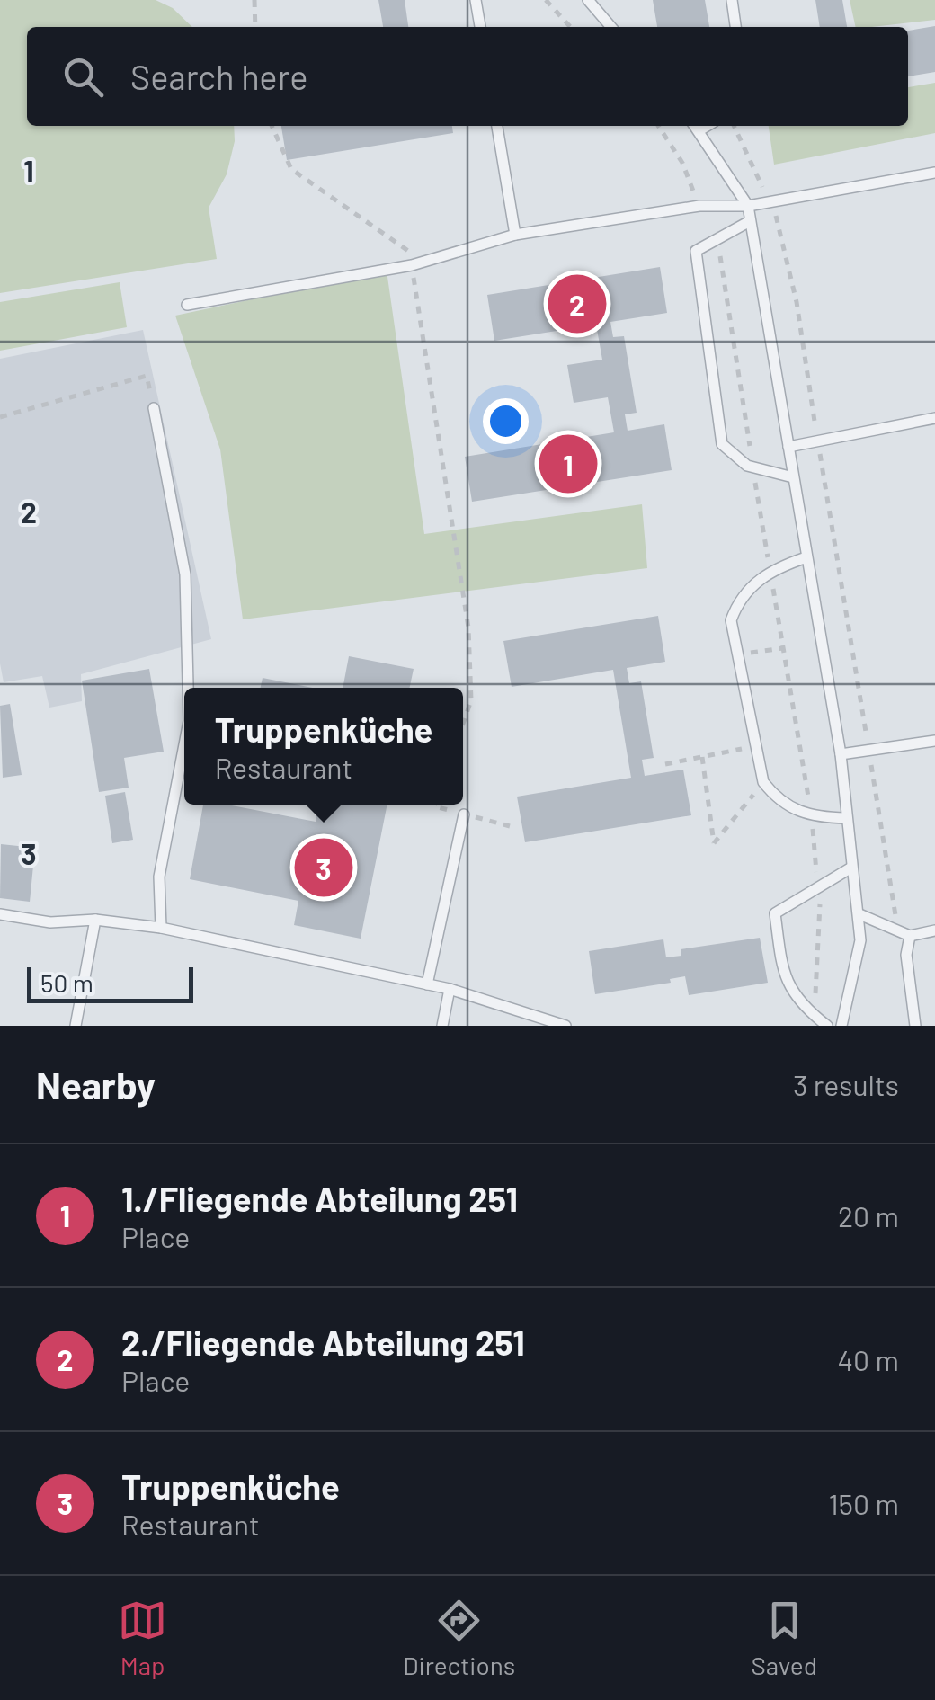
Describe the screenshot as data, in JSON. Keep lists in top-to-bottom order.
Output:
{
  "scale_bar": "50 m",
  "page": {
    "search": "Search here",
    "pins": ["2", "1", "3"],
    "popup": ["Truppenküche", "Restaurant"],
    "scale": "50 m",
    "heading": ["Nearby", "3 results"],
    "list": [
      {
        "mark": "1",
        "name": "1./Fliegende Abteilung 251",
        "note": "Place",
        "value": "20 m"
      },
      {
        "mark": "2",
        "name": "2./Fliegende Abteilung 251",
        "note": "Place",
        "value": "40 m"
      },
      {
        "mark": "3",
        "name": "Truppenküche",
        "note": "Restaurant",
        "value": "150 m"
      }
    ],
    "nav": ["Map", "Directions", "Saved"]
  },
  "grid": {
    "rows": ["1", "2", "3"]
  }
}
